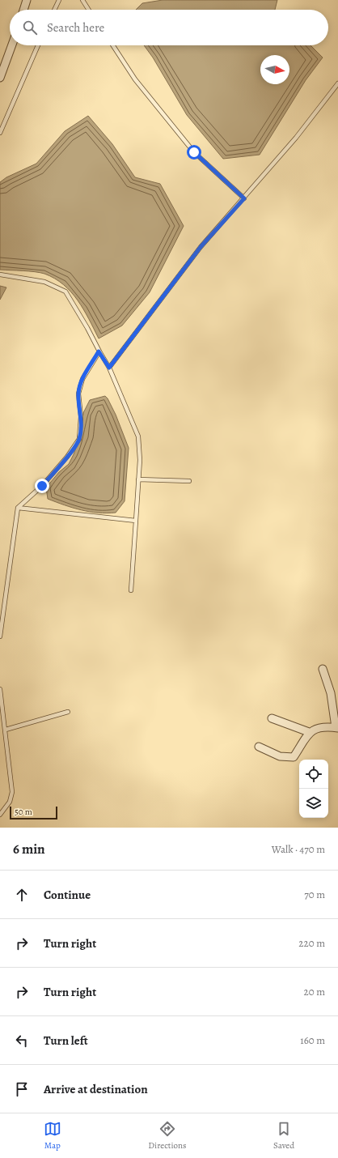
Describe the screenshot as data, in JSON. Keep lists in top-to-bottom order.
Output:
{
  "scale_bar": "50 m",
  "north": "right",
  "page": {
    "search": "Search here",
    "scale": "50 m",
    "heading": ["6 min", "Walk · 470 m"],
    "list": [
      ["Continue", "70 m"],
      ["Turn right", "220 m"],
      ["Turn right", "20 m"],
      ["Turn left", "160 m"],
      "Arrive at destination"
    ],
    "nav": ["Map", "Directions", "Saved"]
  }
}
